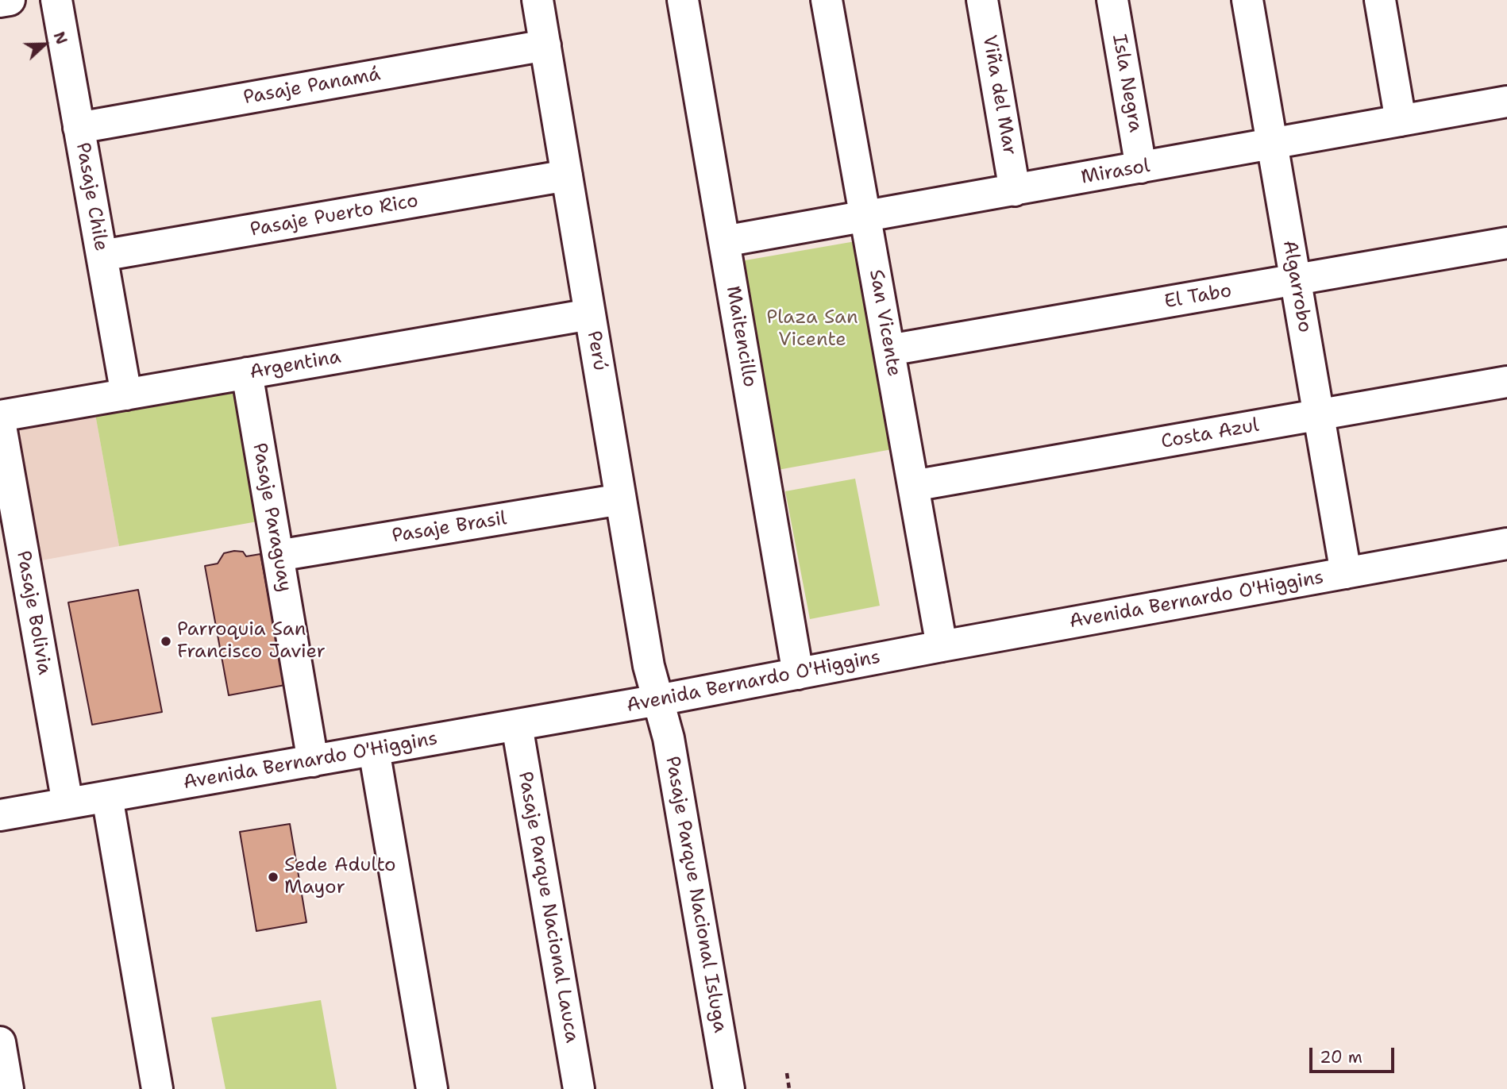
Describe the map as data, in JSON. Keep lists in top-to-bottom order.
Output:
{
  "streets": {
    "street": [
      "Isla Negra",
      "Pasaje Panamá",
      "Viña del Mar",
      "Mirasol",
      "Pasaje Chile",
      "Pasaje Puerto Rico",
      "Algarrobo",
      "El Tabo",
      "San Vicente",
      "Maitencillo",
      "Perú",
      "Argentina",
      "Costa Azul",
      "Pasaje Paraguay",
      "Pasaje Brasil",
      "Avenida Bernardo O'Higgins",
      "Pasaje Bolivia",
      "Pasaje Parque Nacional Isluga",
      "Pasaje Parque Nacional Lauca"
    ]
  },
  "crossings": [
    ["Isla Negra", "Mirasol"],
    ["Pasaje Panamá", "Pasaje Chile"],
    ["Pasaje Panamá", "Perú"],
    ["Viña del Mar", "Mirasol"],
    ["Mirasol", "Algarrobo"],
    ["Mirasol", "San Vicente"],
    ["Mirasol", "Maitencillo"],
    ["Pasaje Chile", "Pasaje Puerto Rico"],
    ["Pasaje Chile", "Argentina"],
    ["Pasaje Puerto Rico", "Perú"],
    ["Algarrobo", "El Tabo"],
    ["Algarrobo", "Costa Azul"],
    ["Algarrobo", "Avenida Bernardo O'Higgins"],
    ["El Tabo", "San Vicente"],
    ["San Vicente", "Costa Azul"],
    ["San Vicente", "Avenida Bernardo O'Higgins"],
    ["Maitencillo", "Avenida Bernardo O'Higgins"],
    ["Perú", "Argentina"],
    ["Perú", "Pasaje Brasil"],
    ["Perú", "Avenida Bernardo O'Higgins"],
    ["Perú", "Pasaje Parque Nacional Isluga"],
    ["Argentina", "Pasaje Paraguay"],
    ["Pasaje Paraguay", "Pasaje Brasil"],
    ["Pasaje Paraguay", "Avenida Bernardo O'Higgins"],
    ["Avenida Bernardo O'Higgins", "Pasaje Bolivia"],
    ["Avenida Bernardo O'Higgins", "Pasaje Parque Nacional Isluga"],
    ["Avenida Bernardo O'Higgins", "Pasaje Parque Nacional Lauca"]
  ],
  "parks": ["Plaza San Vicente"],
  "places": ["Parroquia San Francisco Javier", "Sede Adulto Mayor"],
  "scale_bar": "20 m",
  "north": "right"
}
